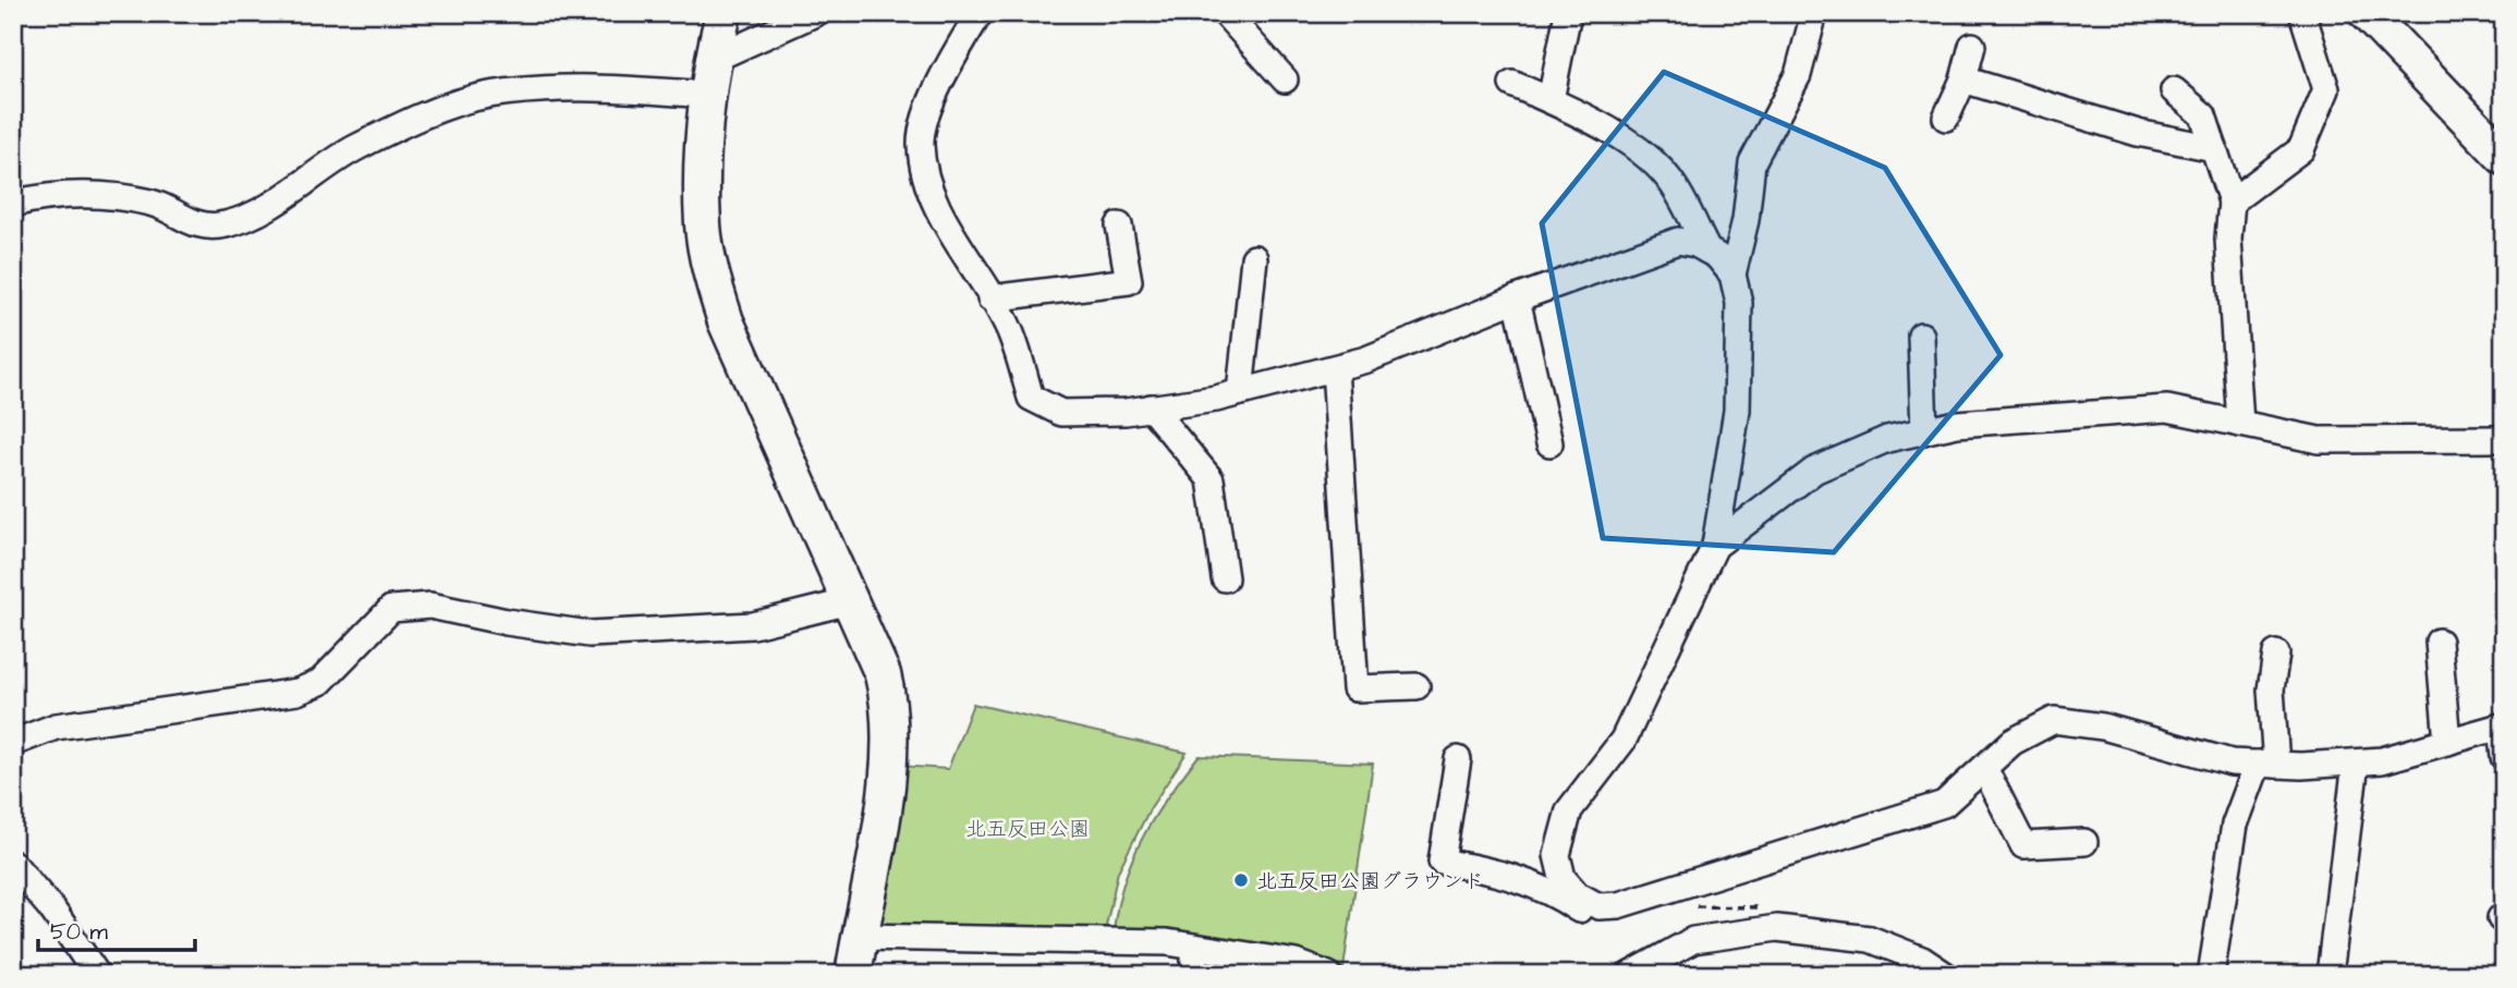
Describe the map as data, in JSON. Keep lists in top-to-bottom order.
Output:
{
  "parks": ["北五反田公園"],
  "places": ["北五反田公園グラウンド"],
  "scale_bar": "50 m"
}
